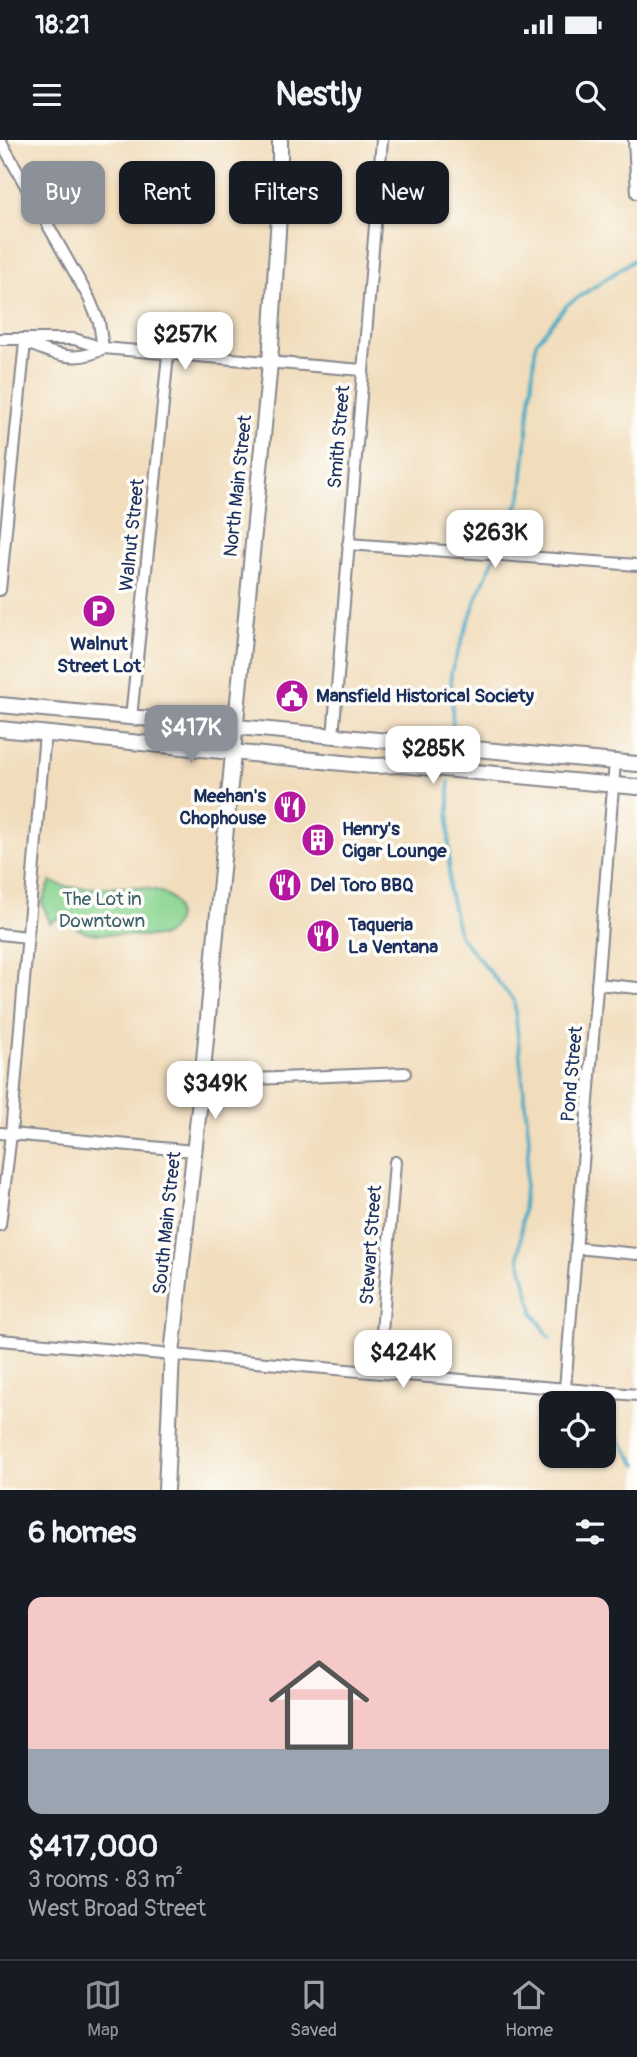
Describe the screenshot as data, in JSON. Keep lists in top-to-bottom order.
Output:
{
  "streets": {
    "main road": ["North Main Street", "South Main Street"],
    "street": [
      "Smith Street",
      "Walnut Street",
      "Pond Street",
      "Stewart Street"
    ]
  },
  "crossings": [
    ["North Main Street", "South Main Street"]
  ],
  "parks": ["The Lot in Downtown"],
  "places": {
    "parking": ["Walnut Street Lot"],
    "public building": ["Mansfield Historical Society"],
    "restaurant": ["Meehan's Chophouse", "Del Toro BBQ", "Taqueria La Ventana"],
    "building": ["Henry's Cigar Lounge"]
  },
  "page": {
    "status": "18:21",
    "header": "Nestly",
    "chip": [
      "Buy",
      "Rent",
      "Filters",
      "New"
    ],
    "price": [
      "$257K",
      "$263K",
      "$417K",
      "$285K",
      "$349K",
      "$424K"
    ],
    "heading": "6 homes",
    "list": [
      {
        "name": "$417,000",
        "note": "3 rooms · 83 m² · West Broad Street"
      }
    ],
    "tabs": ["Map", "Saved", "Home"]
  }
}
